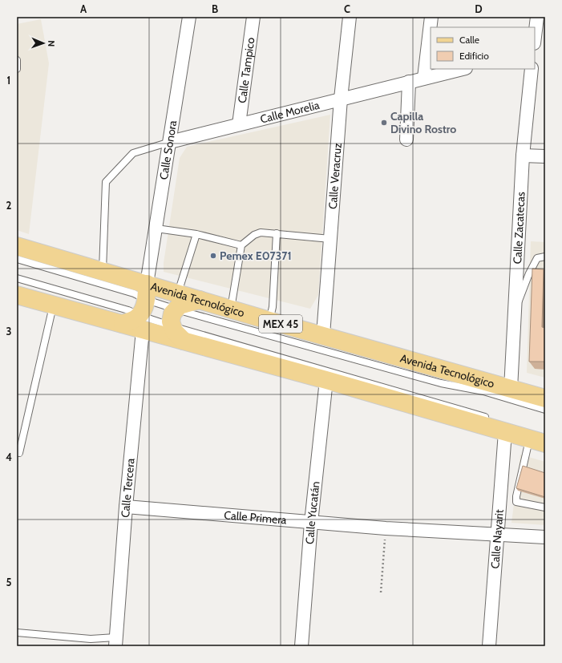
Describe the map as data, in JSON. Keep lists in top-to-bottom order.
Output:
{
  "streets": {
    "main road": ["Avenida Tecnológico", "MEX 45"],
    "street": [
      "Calle Tampico",
      "Calle Morelia",
      "Calle Sonora",
      "Calle Veracruz",
      "Calle Zacatecas",
      "Calle Tercera",
      "Calle Yucatán",
      "Calle Primera",
      "Calle Nayarit"
    ]
  },
  "crossings": [
    ["Calle Tampico", "Calle Morelia"],
    ["Calle Morelia", "Calle Sonora"],
    ["Calle Morelia", "Calle Veracruz"],
    ["Calle Sonora", "Avenida Tecnológico"],
    ["Calle Veracruz", "Avenida Tecnológico"],
    ["Calle Zacatecas", "Avenida Tecnológico"],
    ["Calle Tercera", "Calle Primera"],
    ["Calle Yucatán", "Calle Primera"],
    ["Calle Primera", "Calle Nayarit"]
  ],
  "places": ["Capilla Divino Rostro", "Pemex E07371"],
  "legend": ["Calle", "Edificio"],
  "north": "right",
  "grid": {
    "columns": [
      "A",
      "B",
      "C",
      "D"
    ],
    "rows": [
      "1",
      "2",
      "3",
      "4",
      "5"
    ]
  }
}
